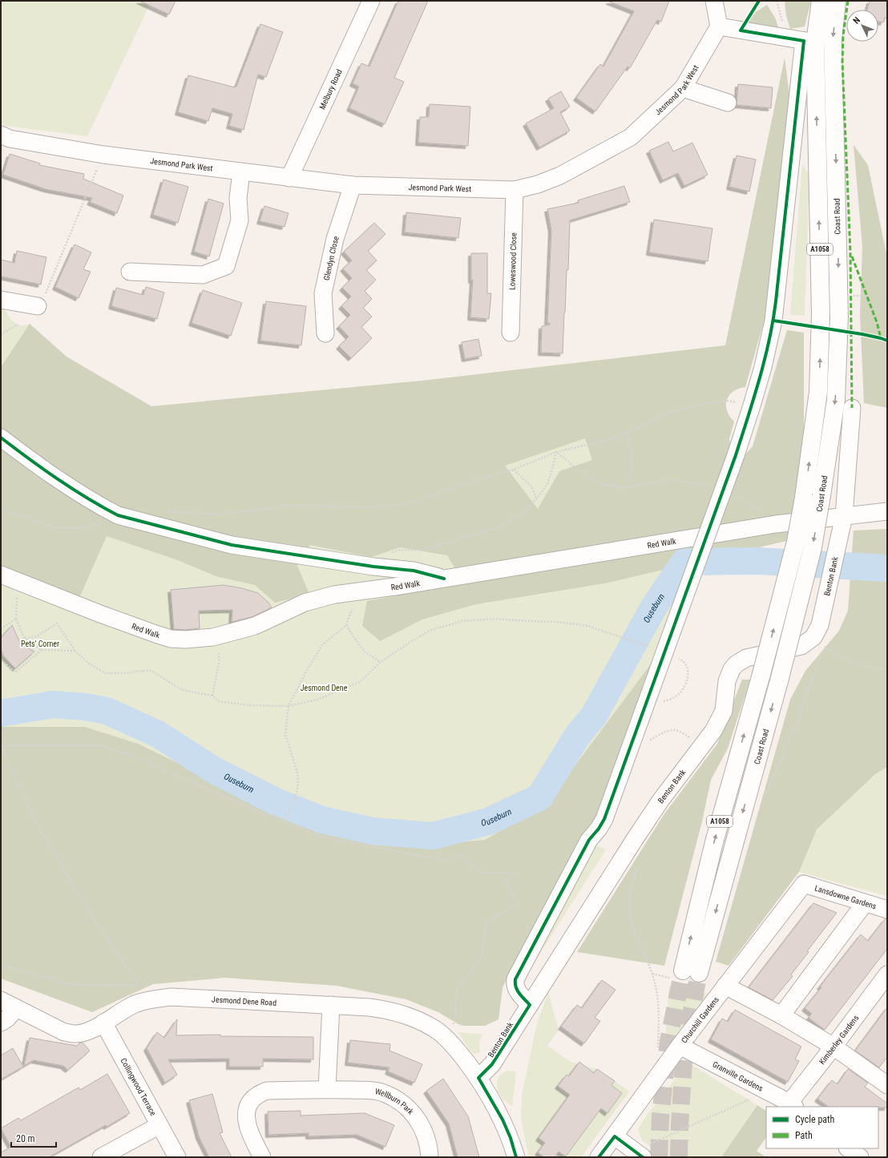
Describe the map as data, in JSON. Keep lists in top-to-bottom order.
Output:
{
  "streets": {
    "highway": ["Coast Road", "A1058"],
    "street": [
      "Jesmond Park West",
      "Melbury Road",
      "Glendyn Close",
      "Loweswood Close",
      "Red Walk",
      "Benton Bank",
      "Lansdowne Gardens",
      "Jesmond Dene Road",
      "Churchill Gardens",
      "Kimberley Gardens",
      "Granville Gardens",
      "Collingwood Terrace",
      "Wellburn Park"
    ]
  },
  "crossings": [
    ["Jesmond Park West", "Melbury Road"],
    ["Jesmond Park West", "Glendyn Close"],
    ["Jesmond Park West", "Loweswood Close"],
    ["Red Walk", "Benton Bank"],
    ["Benton Bank", "Jesmond Dene Road"],
    ["Lansdowne Gardens", "Churchill Gardens"],
    ["Jesmond Dene Road", "Collingwood Terrace"],
    ["Churchill Gardens", "Granville Gardens"],
    ["Kimberley Gardens", "Granville Gardens"]
  ],
  "water": ["Ouseburn"],
  "parks": ["Pets' Corner", "Jesmond Dene"],
  "legend": ["Cycle path", "Path"],
  "scale_bar": "20 m",
  "north": "top left"
}
